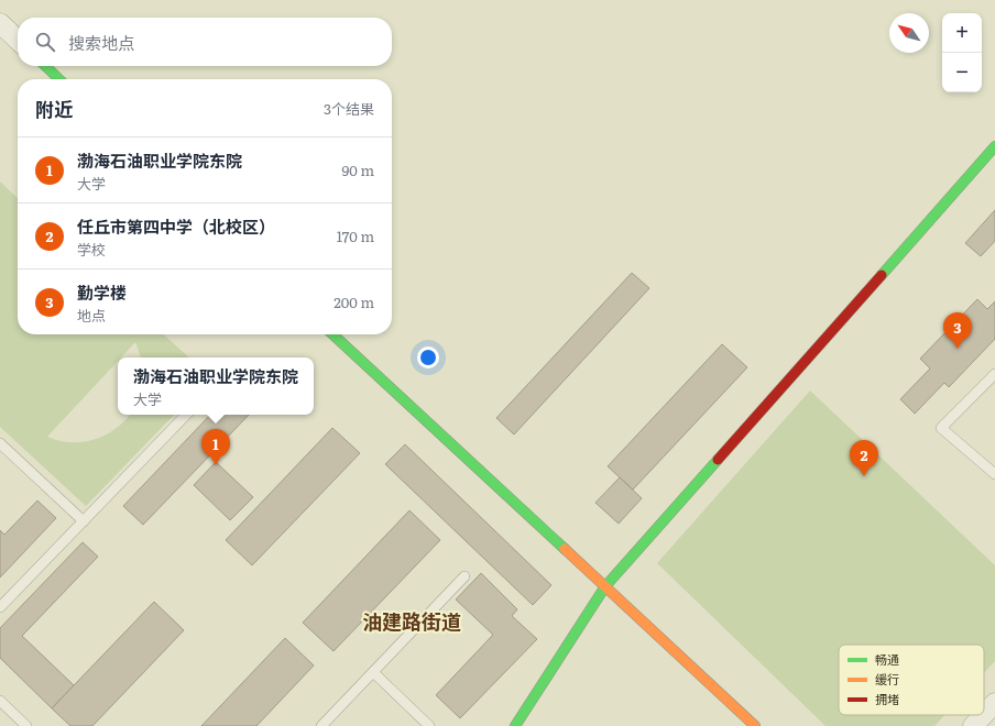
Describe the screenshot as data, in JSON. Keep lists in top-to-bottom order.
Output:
{
  "districts": ["油建路街道"],
  "legend": ["畅通", "缓行", "拥堵"],
  "north": "top left",
  "page": {
    "map_buttons": ["+", "−"],
    "search": "搜索地点",
    "heading": ["附近", "3个结果"],
    "list": [
      {
        "mark": "1",
        "name": "渤海石油职业学院东院",
        "note": "大学",
        "value": "90 m"
      },
      {
        "mark": "2",
        "name": "任丘市第四中学（北校区）",
        "note": "学校",
        "value": "170 m"
      },
      {
        "mark": "3",
        "name": "勤学楼",
        "note": "地点",
        "value": "200 m"
      }
    ],
    "pins": ["3", "1", "2"],
    "popup": ["渤海石油职业学院东院", "大学"]
  }
}
